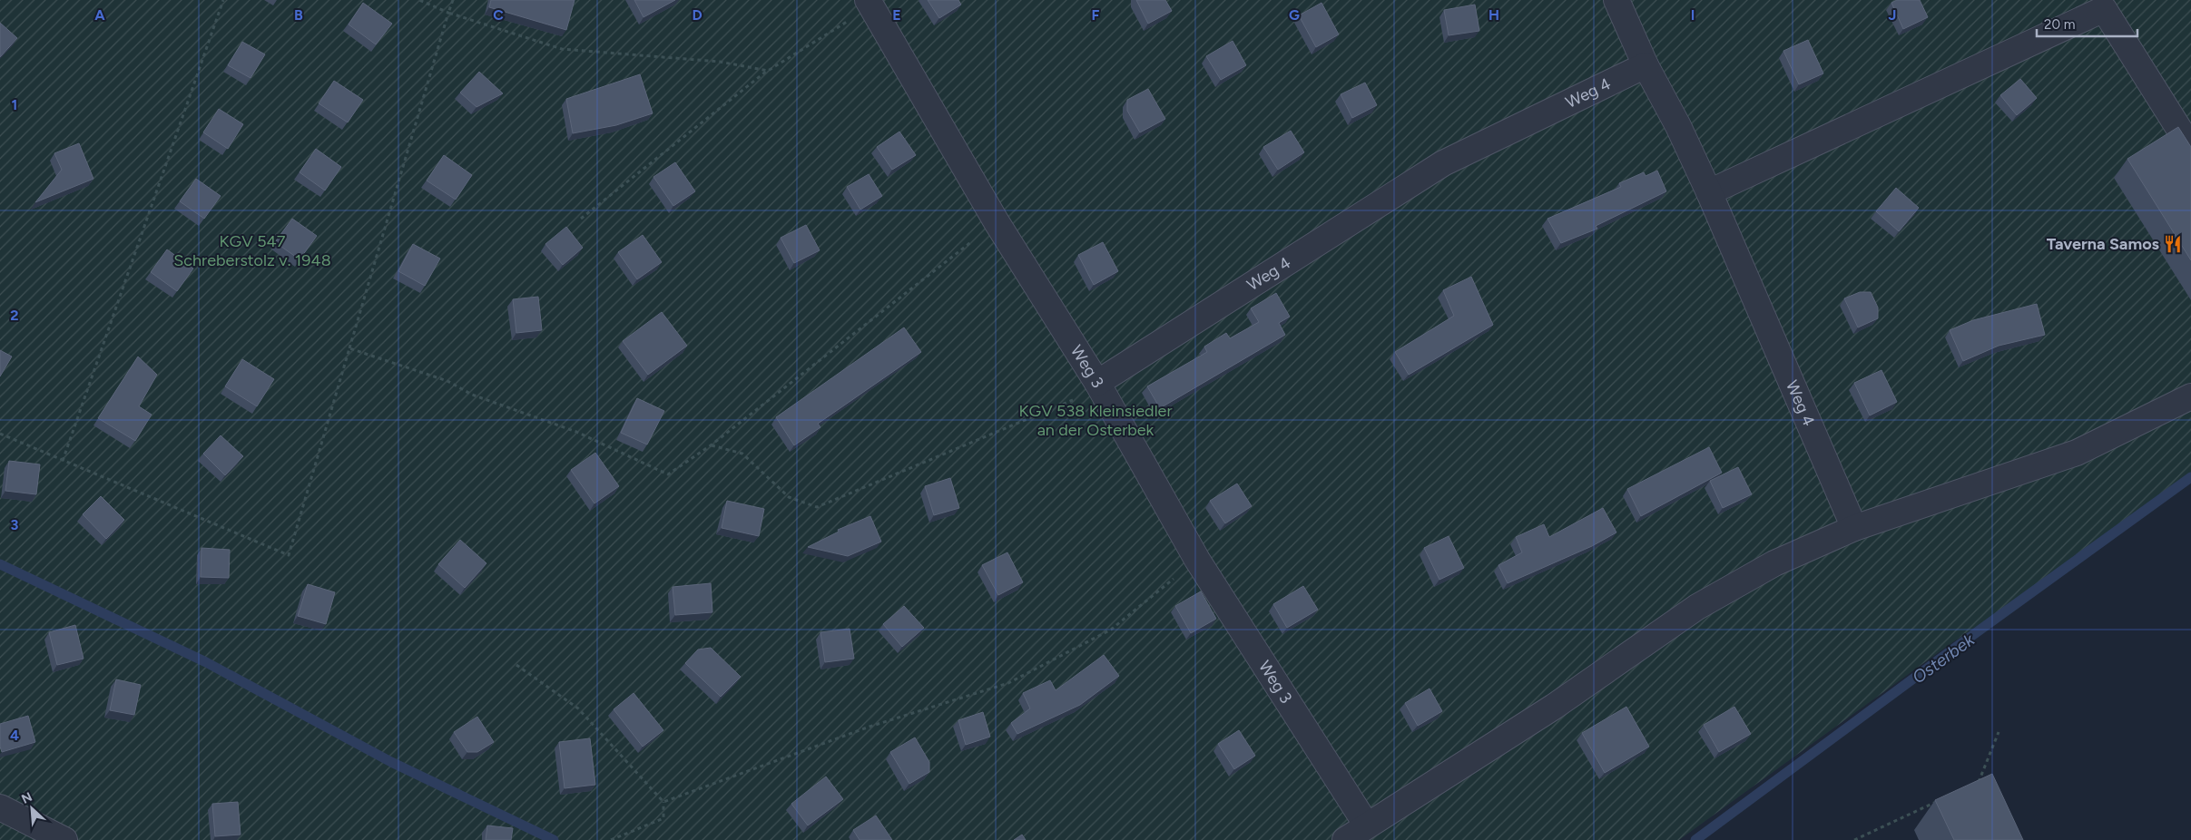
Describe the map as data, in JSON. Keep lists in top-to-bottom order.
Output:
{
  "streets": {
    "lane": ["Weg 4", "Weg 3"]
  },
  "crossings": [
    ["Weg 4", "Weg 3"]
  ],
  "water": ["Osterbek"],
  "parks": ["KGV 547 Schreberstolz v. 1948", "KGV 538 Kleinsiedler an der Osterbek"],
  "places": {
    "restaurant": ["Taverna Samos"]
  },
  "scale_bar": "20 m",
  "north": "top left",
  "grid": {
    "columns": [
      "A",
      "B",
      "C",
      "D",
      "E",
      "F",
      "G",
      "H",
      "I",
      "J"
    ],
    "rows": [
      "1",
      "2",
      "3",
      "4"
    ]
  }
}
